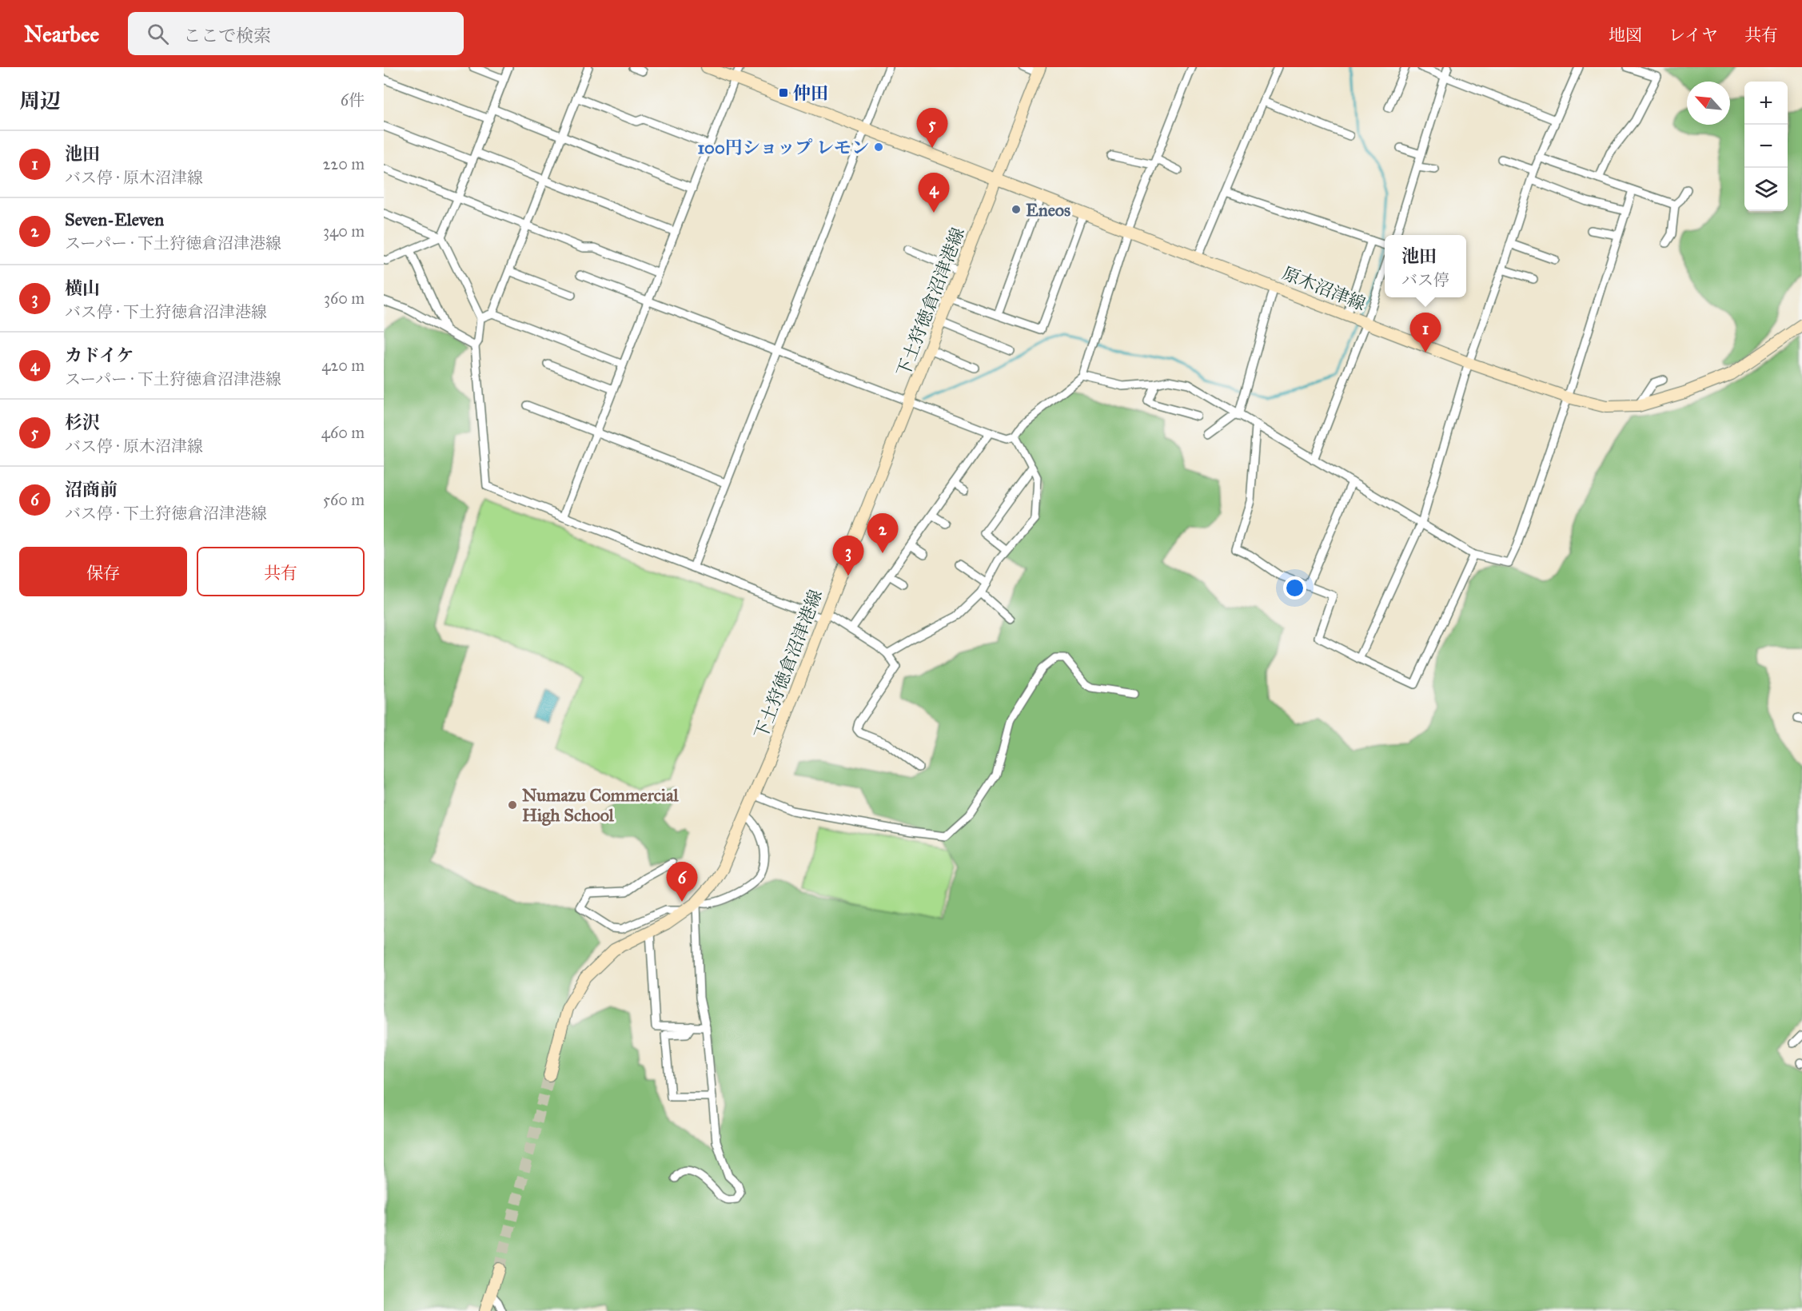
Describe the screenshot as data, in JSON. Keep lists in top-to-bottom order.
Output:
{
  "streets": {
    "main road": ["原木沼津線", "下土狩徳倉沼津港線"]
  },
  "crossings": [
    ["原木沼津線", "下土狩徳倉沼津港線"]
  ],
  "places": {
    "transit": ["仲田"],
    "other": ["100円ショップ レモン", "Eneos", "Numazu Commercial High School"]
  },
  "north": "top left",
  "page": {
    "header": "Nearbee",
    "search": "ここで検索",
    "nav": ["地図", "レイヤ", "共有"],
    "heading": ["周辺", "6件"],
    "map_buttons": ["+", "−"],
    "pins": [
      "5",
      "4",
      "1",
      "2",
      "3",
      "6"
    ],
    "list": [
      {
        "mark": "1",
        "name": "池田",
        "note": "バス停 · 原木沼津線",
        "value": "220 m"
      },
      {
        "mark": "2",
        "name": "Seven-Eleven",
        "note": "スーパー · 下土狩徳倉沼津港線",
        "value": "340 m"
      },
      {
        "mark": "3",
        "name": "横山",
        "note": "バス停 · 下土狩徳倉沼津港線",
        "value": "360 m"
      },
      {
        "mark": "4",
        "name": "カドイケ",
        "note": "スーパー · 下土狩徳倉沼津港線",
        "value": "420 m"
      },
      {
        "mark": "5",
        "name": "杉沢",
        "note": "バス停 · 原木沼津線",
        "value": "460 m"
      },
      {
        "mark": "6",
        "name": "沼商前",
        "note": "バス停 · 下土狩徳倉沼津港線",
        "value": "560 m"
      }
    ],
    "popup": ["池田", "バス停"],
    "buttons": ["保存", "共有"]
  }
}
